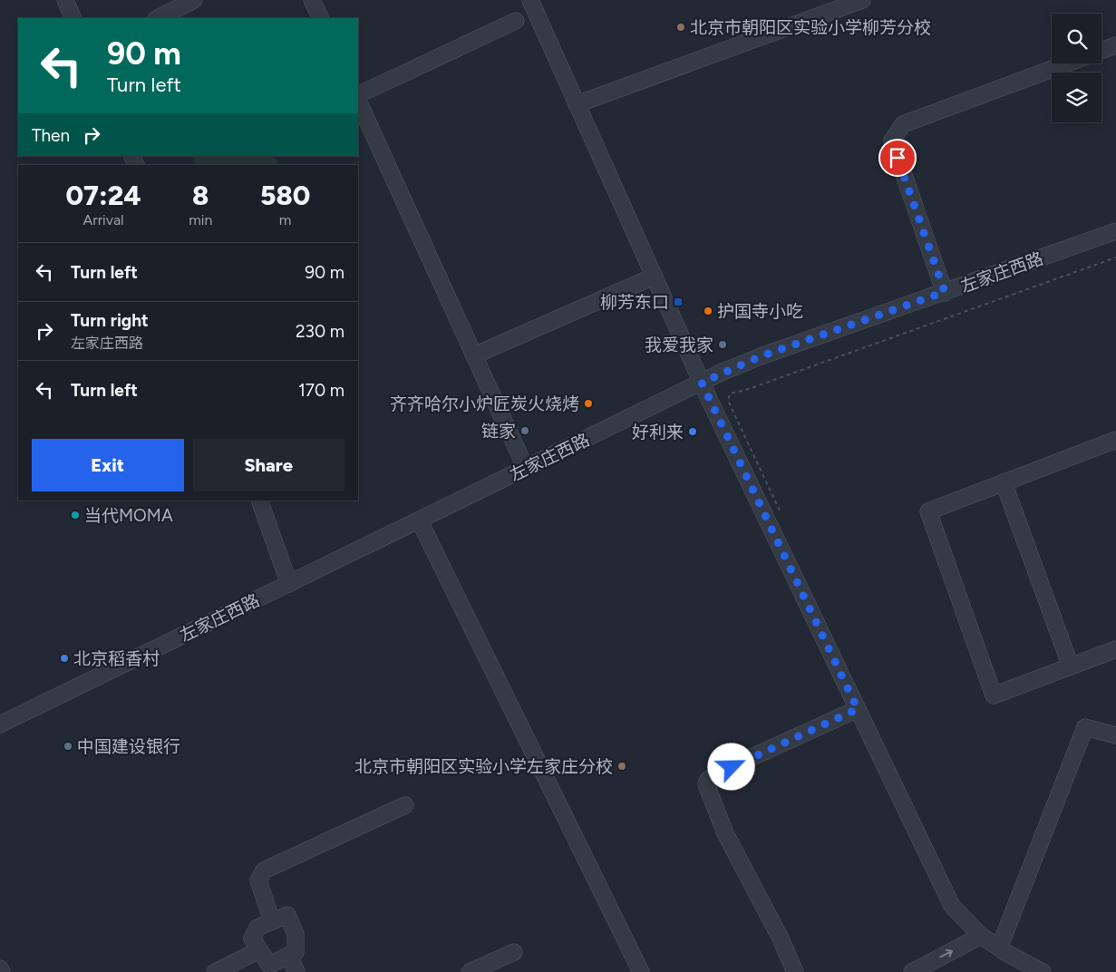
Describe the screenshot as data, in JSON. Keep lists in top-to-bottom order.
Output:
{
  "streets": {
    "street": ["左家庄西路"]
  },
  "places": {
    "other": [
      "北京市朝阳区实验小学柳芳分校",
      "护国寺小吃",
      "我爱我家",
      "齐齐哈尔小炉匠炭火烧烤",
      "链家",
      "好利来",
      "当代MOMA",
      "北京稻香村",
      "中国建设银行",
      "北京市朝阳区实验小学左家庄分校"
    ],
    "transit": ["柳芳东口"]
  },
  "page": {
    "turn": ["90 m", "Turn left"],
    "then": "Then",
    "eta": [
      "07:24",
      "Arrival",
      "8",
      "min",
      "580",
      "m"
    ],
    "list": [
      {
        "name": "Turn left",
        "value": "90 m"
      },
      {
        "name": "Turn right",
        "note": "左家庄西路",
        "value": "230 m"
      },
      {
        "name": "Turn left",
        "value": "170 m"
      }
    ],
    "buttons": ["Exit", "Share"]
  }
}
